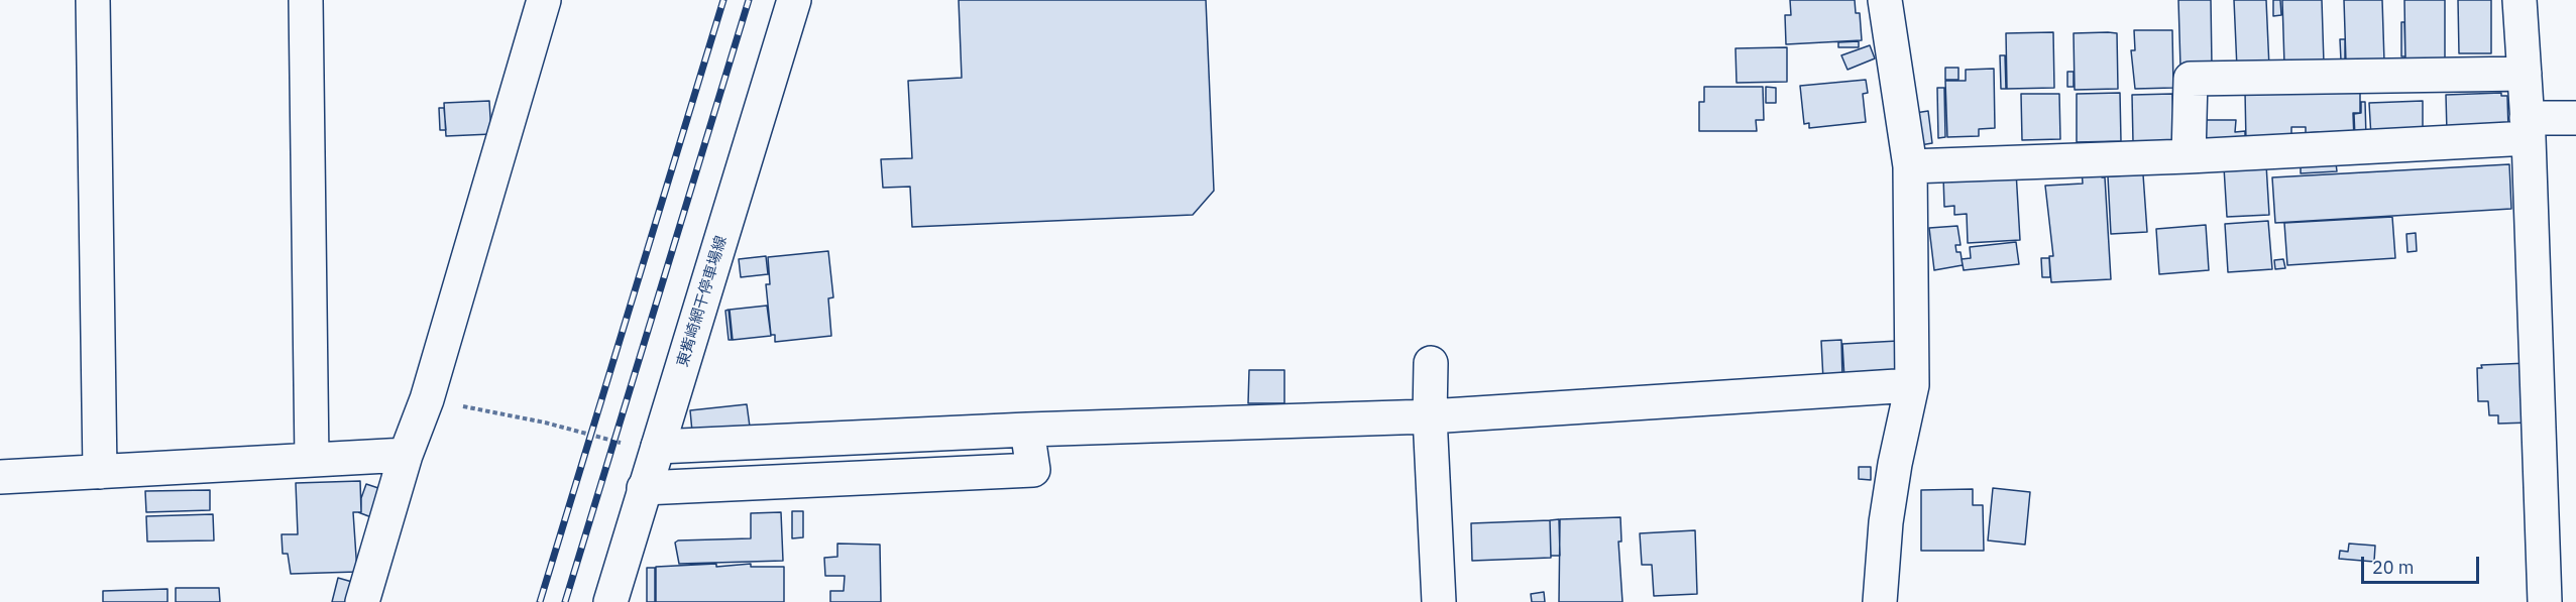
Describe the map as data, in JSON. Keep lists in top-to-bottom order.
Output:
{
  "streets": {
    "street": ["東觜崎網干停車場線"]
  },
  "scale_bar": "20 m"
}
